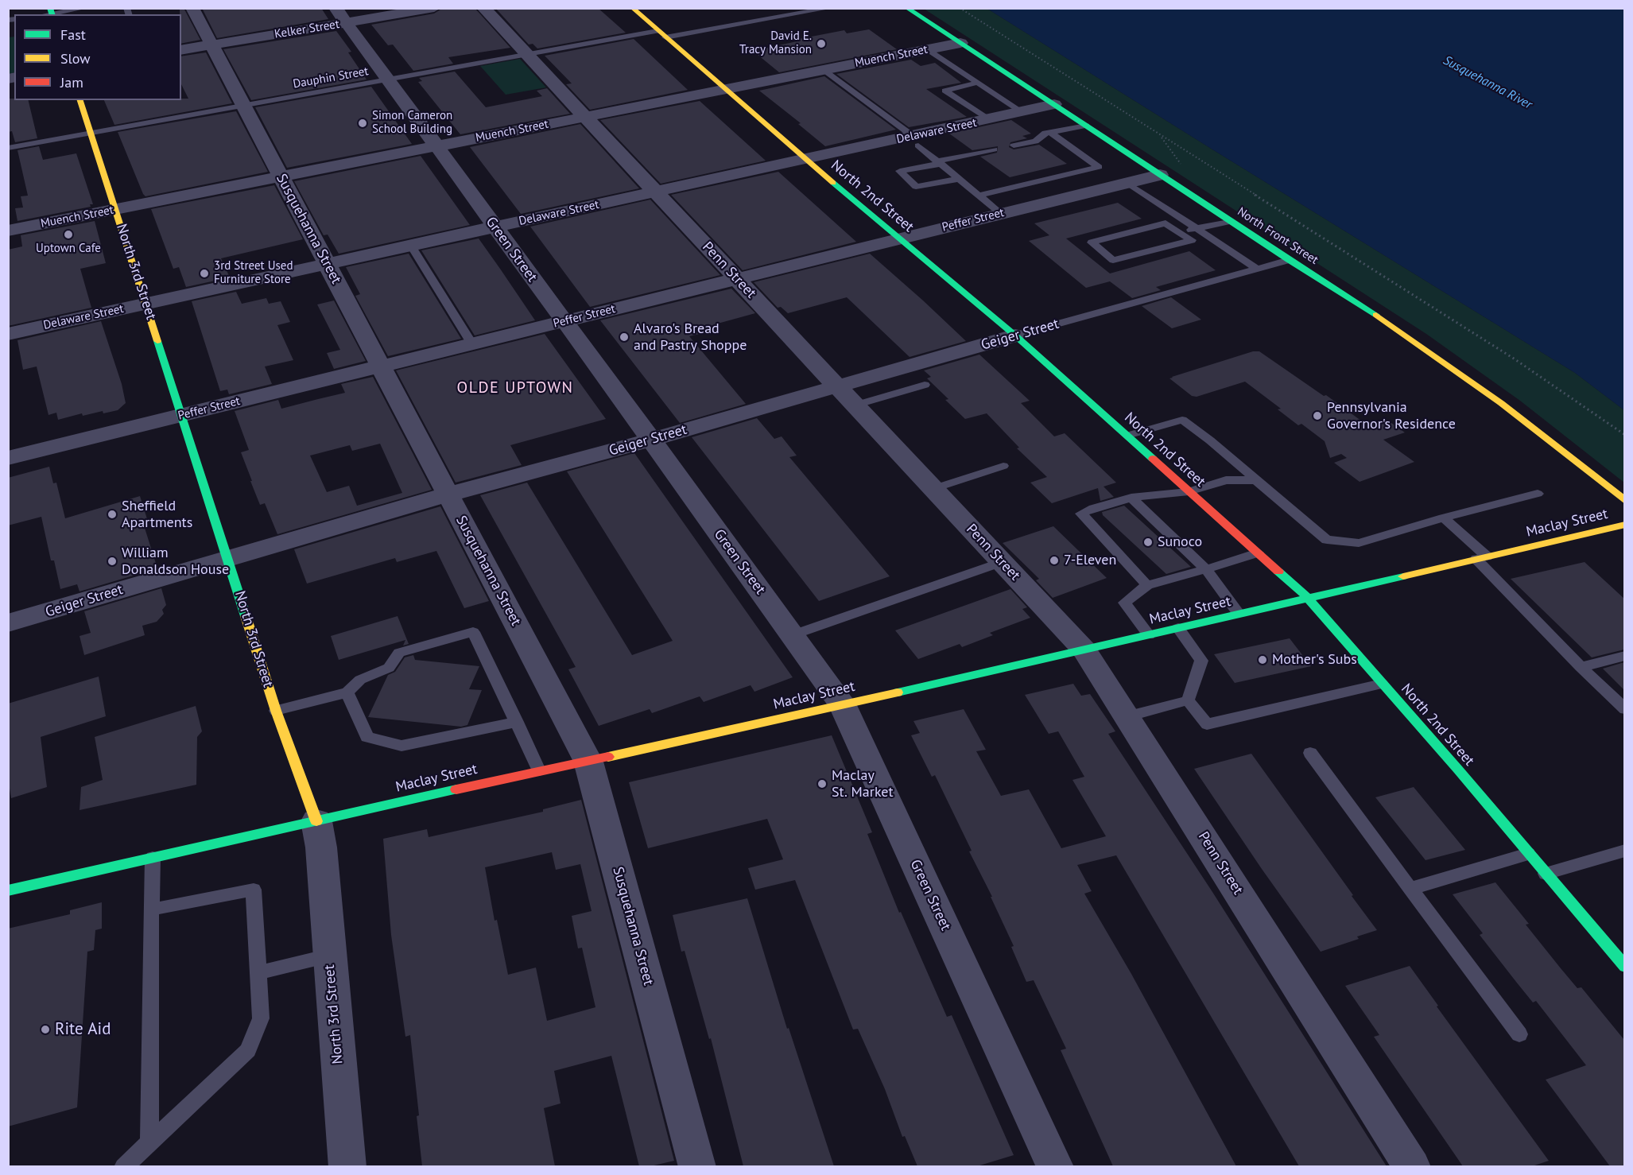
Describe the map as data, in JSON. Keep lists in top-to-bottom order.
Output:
{
  "streets": {
    "main road": [
      "North 2nd Street",
      "North Front Street",
      "North 3rd Street",
      "Maclay Street"
    ],
    "street": [
      "Kelker Street",
      "Muench Street",
      "Delaware Street",
      "Peffer Street",
      "Susquehanna Street",
      "Green Street",
      "Penn Street",
      "Geiger Street"
    ],
    "lane": ["Dauphin Street"]
  },
  "crossings": [
    ["Kelker Street", "Susquehanna Street"],
    ["Kelker Street", "Green Street"],
    ["Muench Street", "North 2nd Street"],
    ["Muench Street", "Susquehanna Street"],
    ["Muench Street", "North Front Street"],
    ["Muench Street", "Green Street"],
    ["Muench Street", "Penn Street"],
    ["Muench Street", "North 3rd Street"],
    ["Dauphin Street", "North 2nd Street"],
    ["Dauphin Street", "Susquehanna Street"],
    ["Dauphin Street", "Green Street"],
    ["Dauphin Street", "Penn Street"],
    ["Dauphin Street", "North 3rd Street"],
    ["Delaware Street", "North 2nd Street"],
    ["Delaware Street", "Susquehanna Street"],
    ["Delaware Street", "North Front Street"],
    ["Delaware Street", "Green Street"],
    ["Delaware Street", "Penn Street"],
    ["Delaware Street", "North 3rd Street"],
    ["North 2nd Street", "Peffer Street"],
    ["North 2nd Street", "Geiger Street"],
    ["North 2nd Street", "Maclay Street"],
    ["Peffer Street", "Susquehanna Street"],
    ["Peffer Street", "North Front Street"],
    ["Peffer Street", "Green Street"],
    ["Peffer Street", "Penn Street"],
    ["Peffer Street", "North 3rd Street"],
    ["Susquehanna Street", "Geiger Street"],
    ["Susquehanna Street", "Maclay Street"],
    ["North Front Street", "Geiger Street"],
    ["Green Street", "Geiger Street"],
    ["Green Street", "Maclay Street"],
    ["Penn Street", "Geiger Street"],
    ["Penn Street", "Maclay Street"],
    ["North 3rd Street", "Geiger Street"],
    ["North 3rd Street", "Maclay Street"]
  ],
  "districts": ["OLDE UPTOWN"],
  "water": ["Susquehanna River"],
  "places": [
    "David E. Tracy Mansion",
    "Simon Cameron School Building",
    "Uptown Cafe",
    "3rd Street Used Furniture Store",
    "Alvaro's Bread and Pastry Shoppe",
    "Pennsylvania Governor's Residence",
    "Sheffield Apartments",
    "Sunoco",
    "7-Eleven",
    "William Donaldson House",
    "Mother's Subs",
    "Maclay St. Market",
    "Rite Aid"
  ],
  "legend": ["Fast", "Slow", "Jam"]
}
